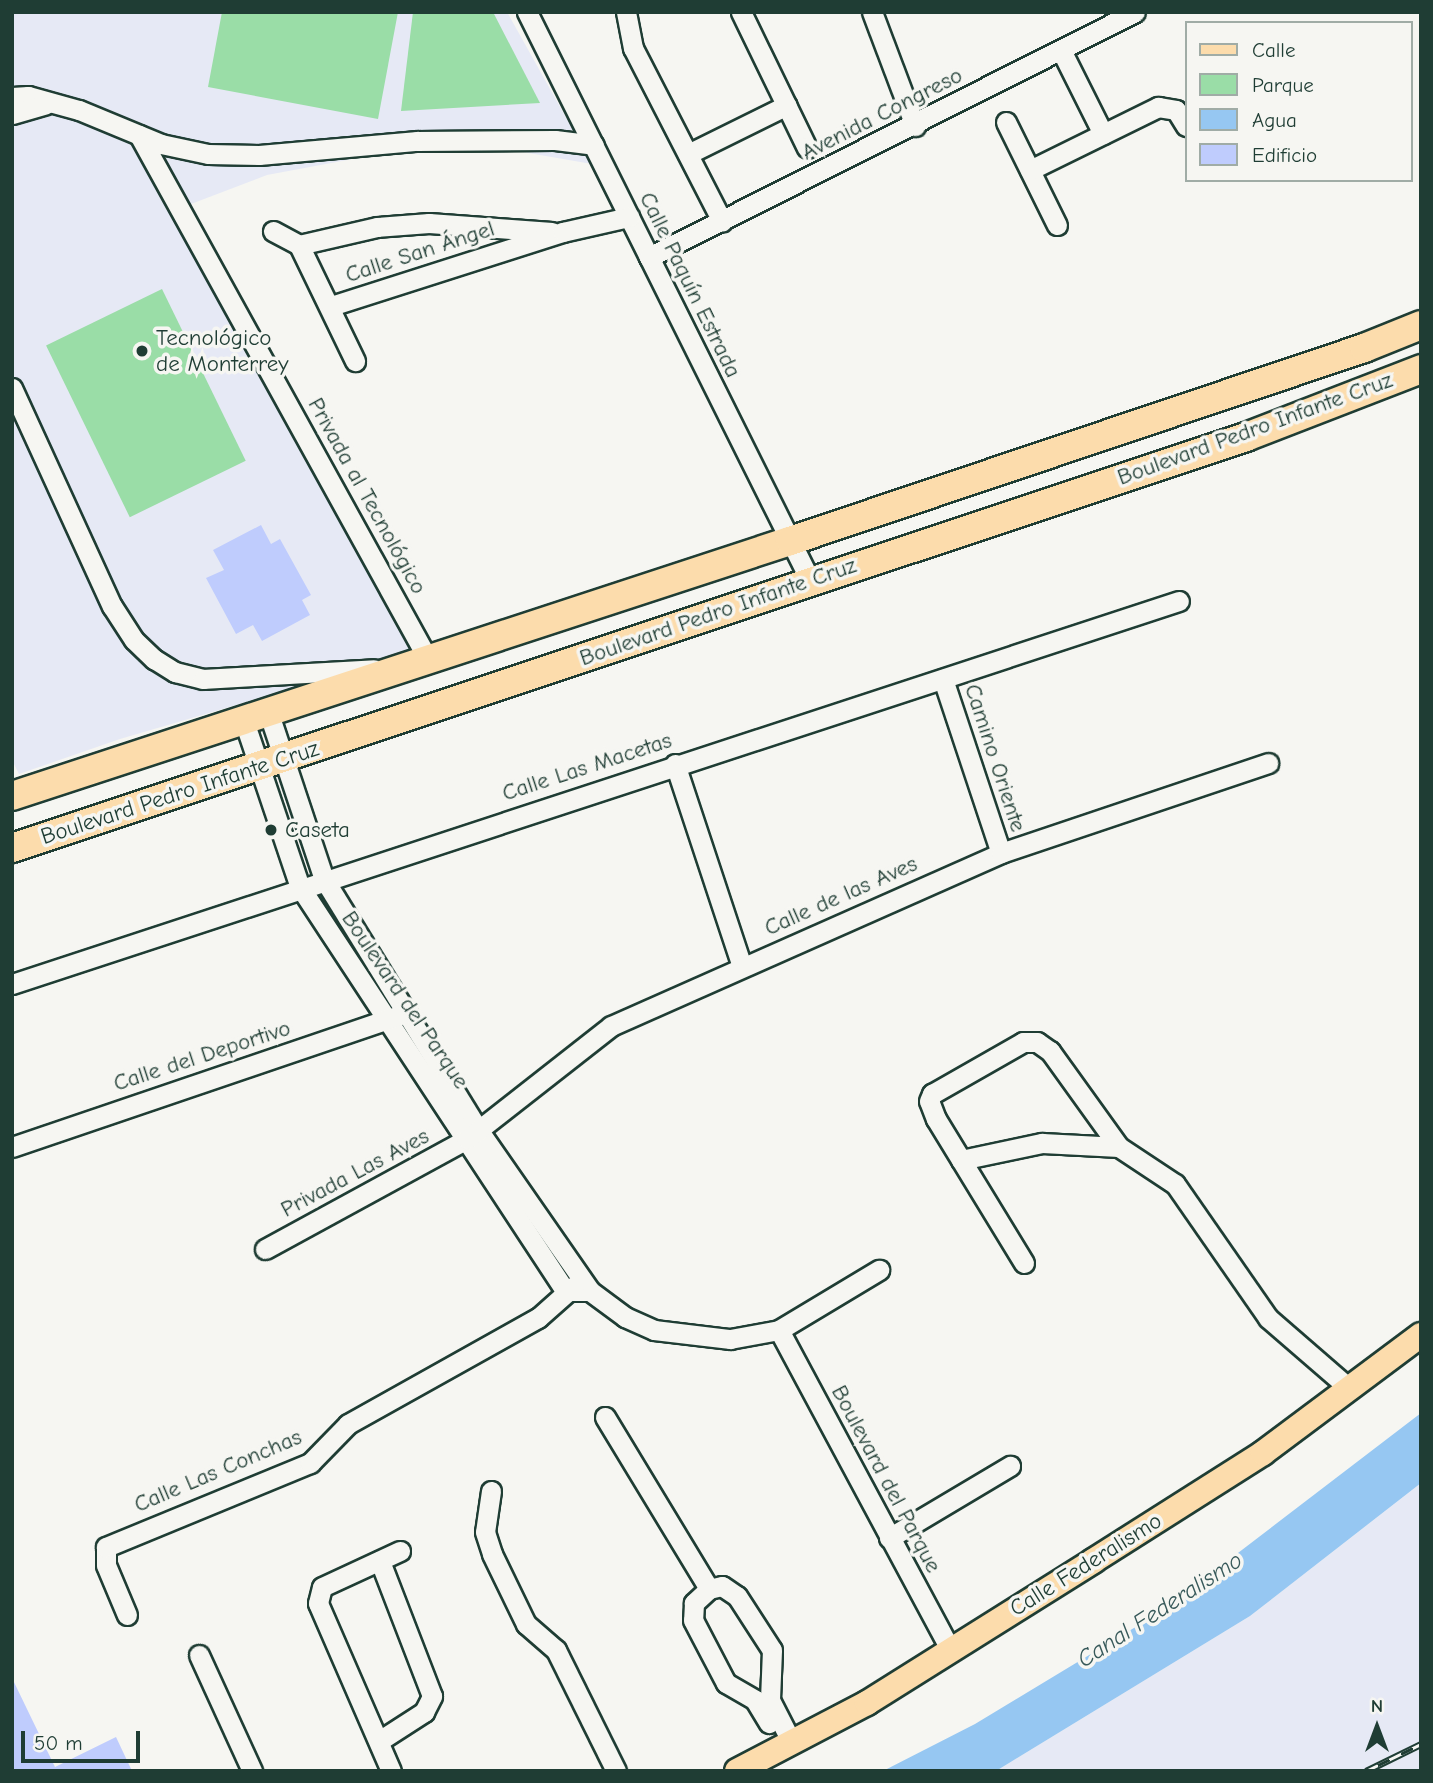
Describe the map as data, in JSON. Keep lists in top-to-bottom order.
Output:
{
  "streets": {
    "highway": ["Boulevard Pedro Infante Cruz"],
    "main road": ["Calle Federalismo"],
    "street": [
      "Avenida Congreso",
      "Calle San Ángel",
      "Calle Paquín Estrada",
      "Privada al Tecnológico",
      "Camino Oriente",
      "Calle Las Macetas",
      "Calle de las Aves",
      "Boulevard del Parque",
      "Calle del Deportivo",
      "Privada Las Aves",
      "Calle Las Conchas"
    ]
  },
  "crossings": [
    ["Avenida Congreso", "Calle Paquín Estrada"],
    ["Calle San Ángel", "Calle Paquín Estrada"],
    ["Calle Paquín Estrada", "Boulevard Pedro Infante Cruz"],
    ["Boulevard Pedro Infante Cruz", "Privada al Tecnológico"],
    ["Boulevard Pedro Infante Cruz", "Boulevard del Parque"],
    ["Camino Oriente", "Calle Las Macetas"],
    ["Camino Oriente", "Calle de las Aves"],
    ["Calle Las Macetas", "Boulevard del Parque"],
    ["Calle de las Aves", "Boulevard del Parque"],
    ["Calle de las Aves", "Privada Las Aves"],
    ["Boulevard del Parque", "Calle del Deportivo"],
    ["Boulevard del Parque", "Privada Las Aves"],
    ["Boulevard del Parque", "Calle Las Conchas"],
    ["Boulevard del Parque", "Calle Federalismo"]
  ],
  "water": ["Canal Federalismo"],
  "places": ["Tecnológico de Monterrey", "Caseta"],
  "legend": [
    "Calle",
    "Parque",
    "Agua",
    "Edificio"
  ],
  "scale_bar": "50 m",
  "north": "top"
}
